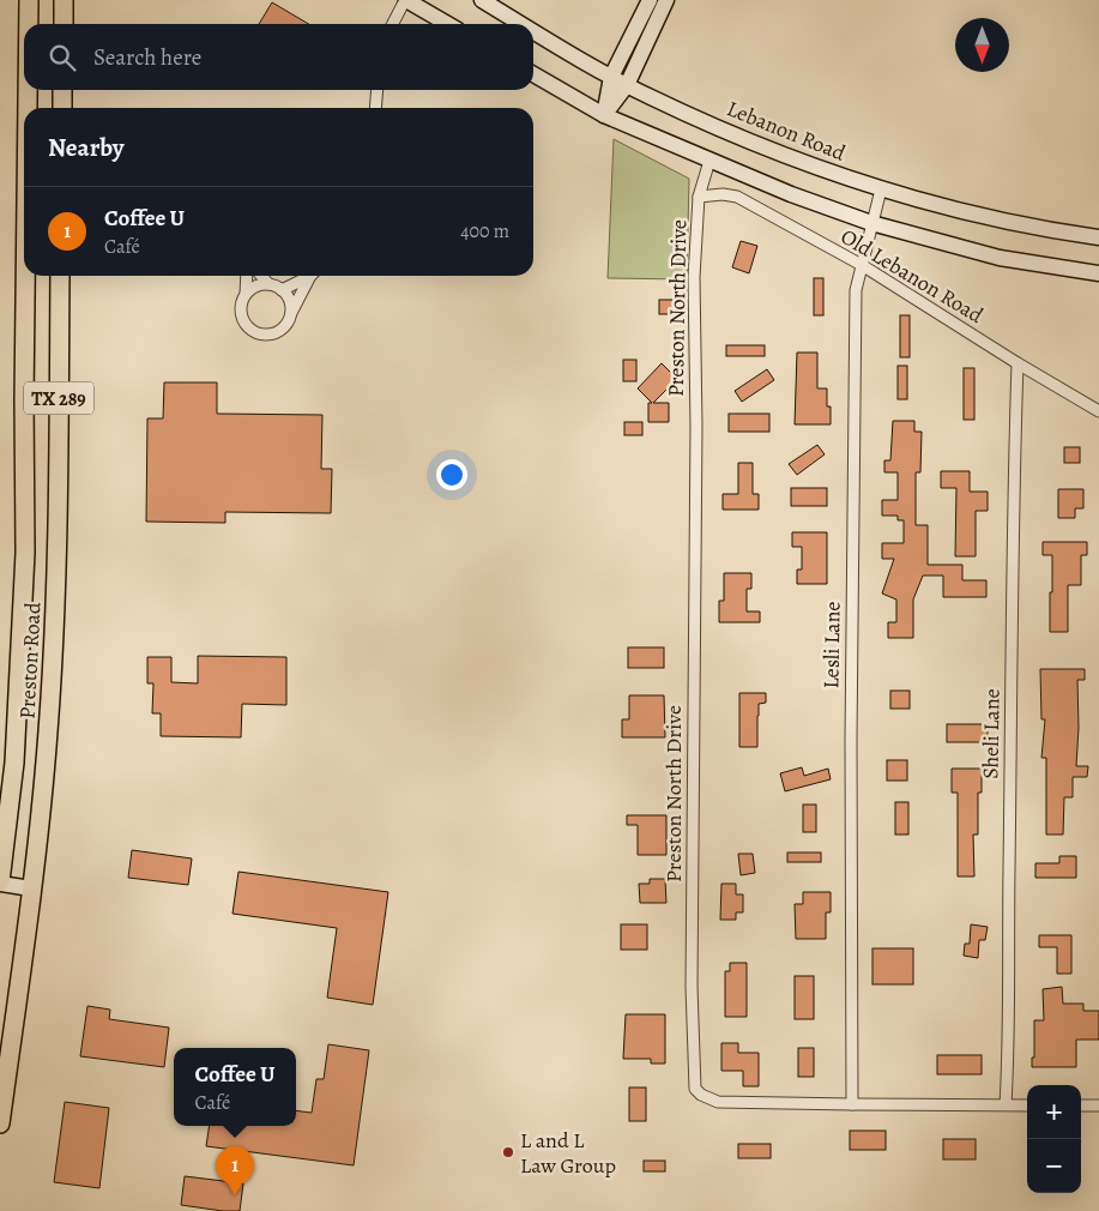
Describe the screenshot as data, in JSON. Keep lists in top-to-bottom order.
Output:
{
  "streets": {
    "main road": ["Lebanon Road", "TX 289", "Preston Road"],
    "street": [
      "Old Lebanon Road",
      "Preston North Drive",
      "Lesli Lane",
      "Sheli Lane"
    ]
  },
  "crossings": [
    ["Lebanon Road", "Lesli Lane"],
    ["Old Lebanon Road", "Preston North Drive"],
    ["Old Lebanon Road", "Lesli Lane"],
    ["Old Lebanon Road", "Sheli Lane"],
    ["Preston North Drive", "Lesli Lane"],
    ["Preston North Drive", "Sheli Lane"]
  ],
  "places": ["L and L Law Group"],
  "north": "bottom",
  "page": {
    "search": "Search here",
    "heading": "Nearby",
    "list": [
      {
        "mark": "1",
        "name": "Coffee U",
        "note": "Café",
        "value": "400 m"
      }
    ],
    "popup": ["Coffee U", "Café"],
    "map_buttons": ["+", "−"],
    "pins": "1"
  }
}
